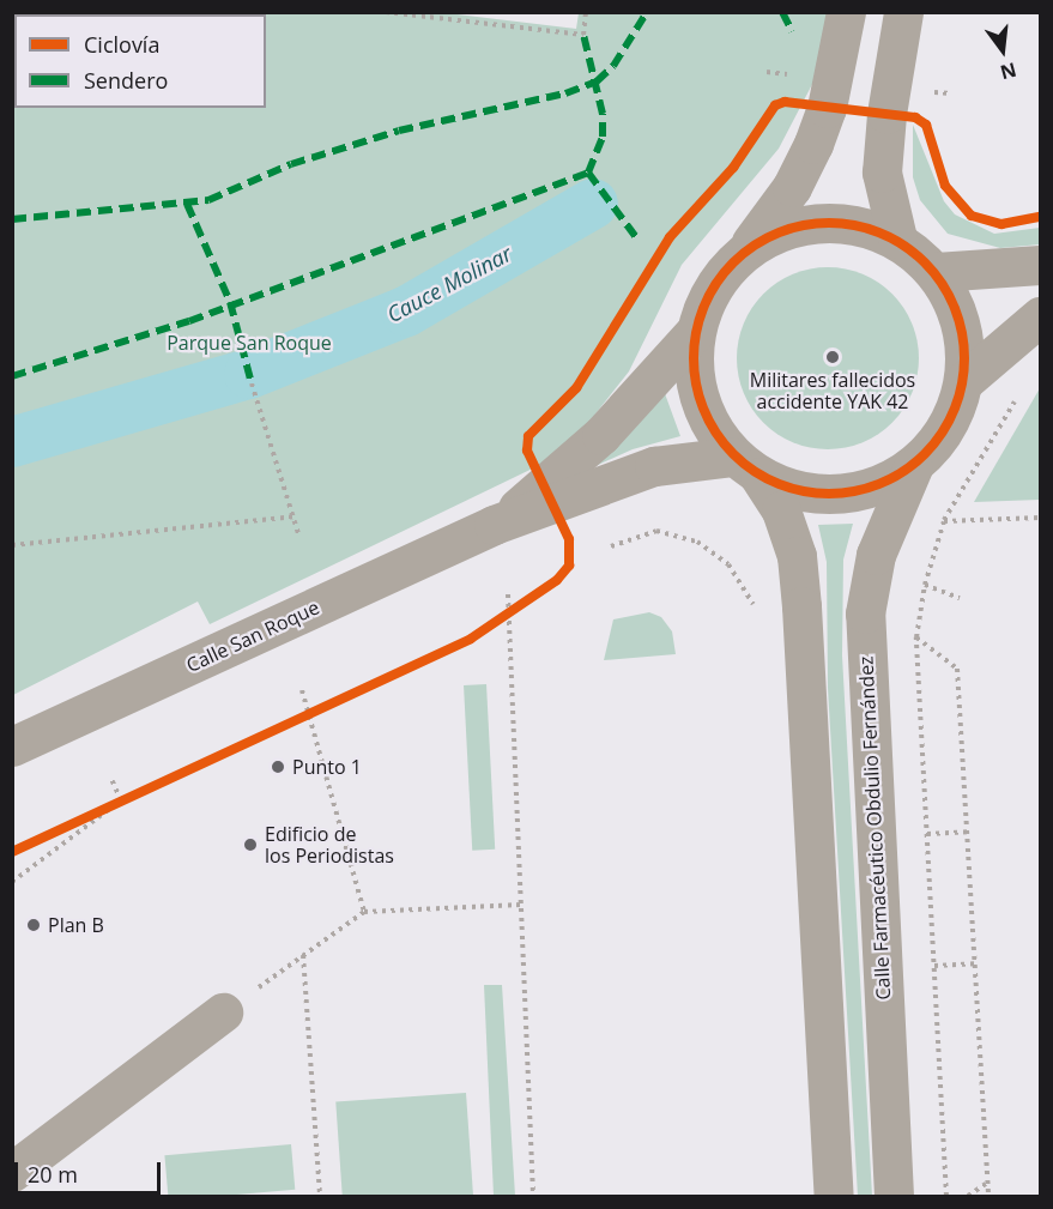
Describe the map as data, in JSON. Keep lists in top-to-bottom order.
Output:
{
  "streets": {
    "street": ["Calle San Roque", "Calle Farmacéutico Obdulio Fernández"]
  },
  "water": ["Cauce Molinar"],
  "parks": ["Parque San Roque"],
  "places": [
    "Militares fallecidos accidente YAK 42",
    "Punto 1",
    "Edificio de los Periodistas",
    "Plan B"
  ],
  "legend": ["Ciclovía", "Sendero"],
  "scale_bar": "20 m",
  "north": "bottom"
}
